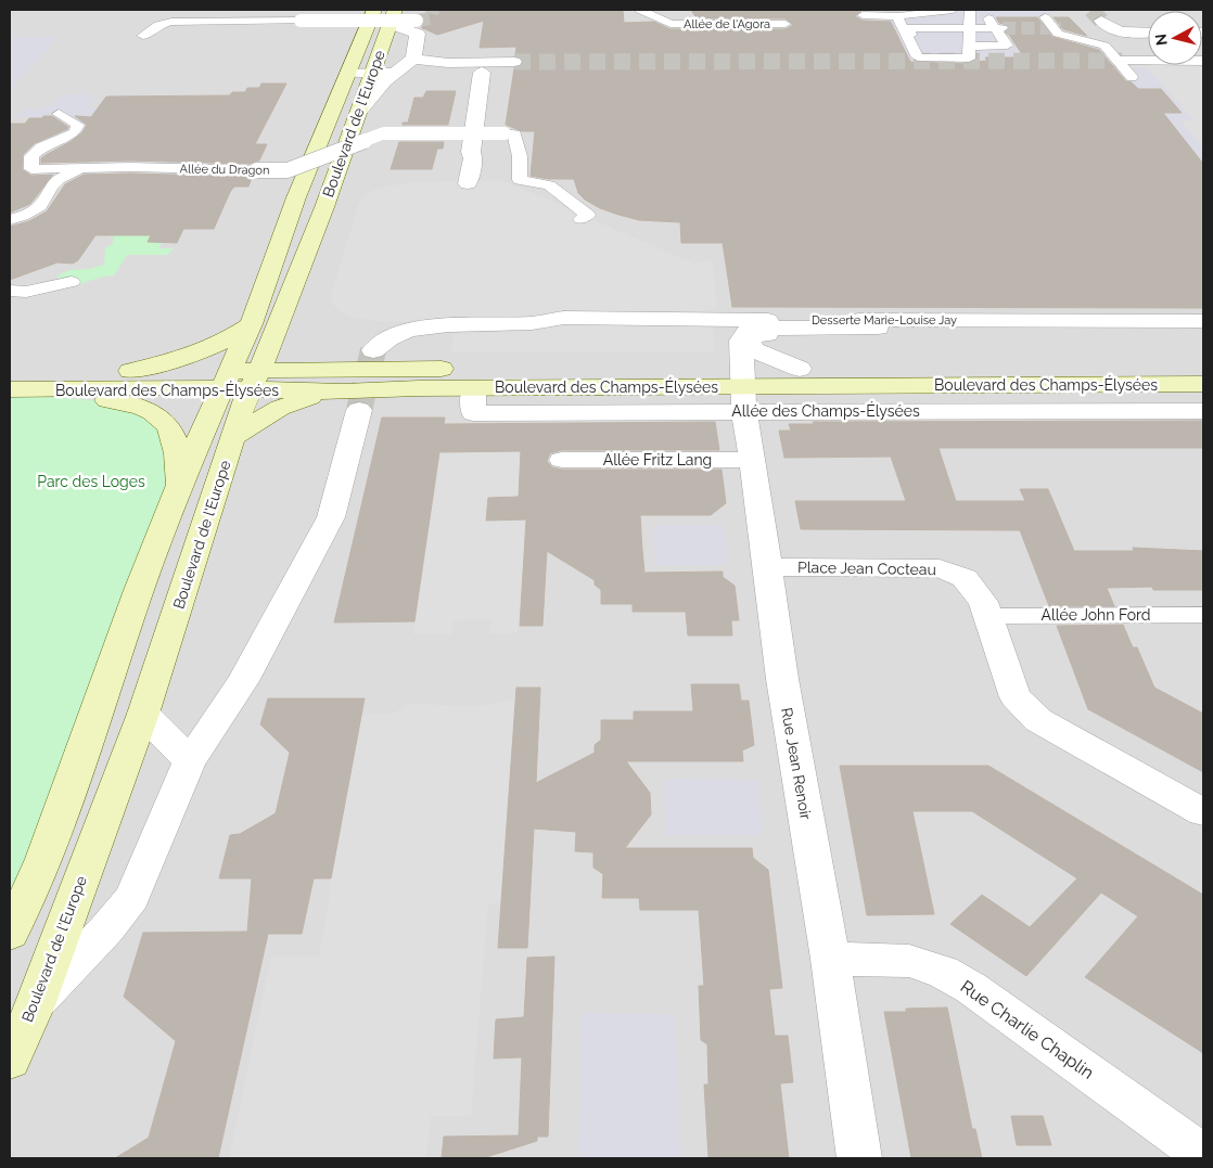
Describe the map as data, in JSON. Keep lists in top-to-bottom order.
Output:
{
  "streets": {
    "main road": ["Boulevard de l'Europe", "Boulevard des Champs-Élysées"],
    "street": [
      "Allée de l'Agora",
      "Allée du Dragon",
      "Desserte Marie-Louise Jay",
      "Allée des Champs-Élysées",
      "Allée Fritz Lang",
      "Place Jean Cocteau",
      "Allée John Ford",
      "Rue Jean Renoir",
      "Rue Charlie Chaplin"
    ]
  },
  "crossings": [
    ["Boulevard de l'Europe", "Boulevard des Champs-Élysées"],
    ["Desserte Marie-Louise Jay", "Rue Jean Renoir"],
    ["Boulevard des Champs-Élysées", "Allée des Champs-Élysées"],
    ["Boulevard des Champs-Élysées", "Rue Jean Renoir"],
    ["Allée des Champs-Élysées", "Rue Jean Renoir"],
    ["Allée Fritz Lang", "Rue Jean Renoir"],
    ["Place Jean Cocteau", "Allée John Ford"],
    ["Place Jean Cocteau", "Rue Jean Renoir"],
    ["Rue Jean Renoir", "Rue Charlie Chaplin"]
  ],
  "parks": ["Parc des Loges"],
  "north": "left"
}
